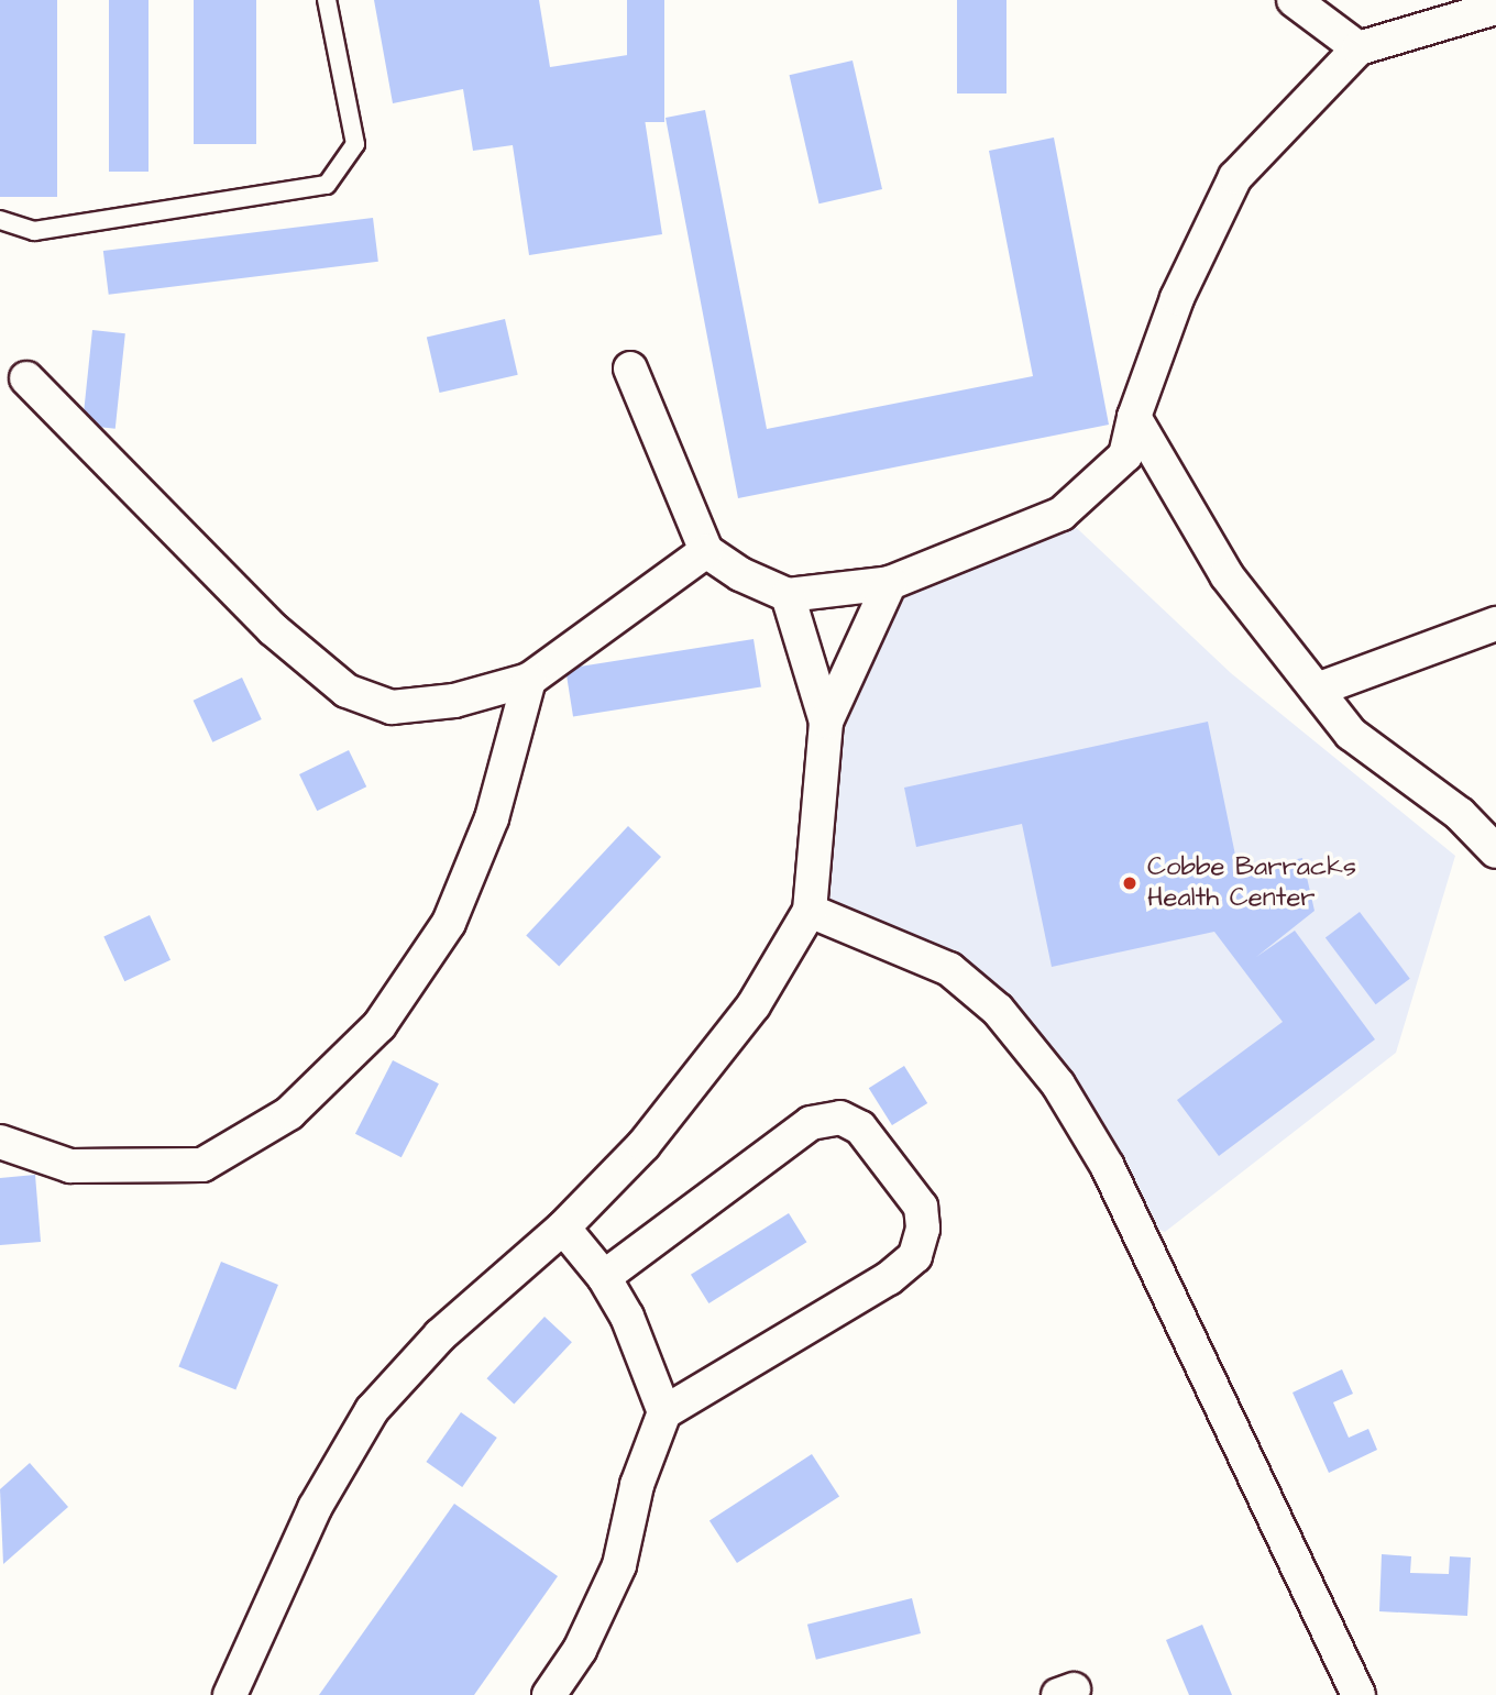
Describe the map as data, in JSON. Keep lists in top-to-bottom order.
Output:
{
  "places": ["Cobbe Barracks Health Center"]
}
